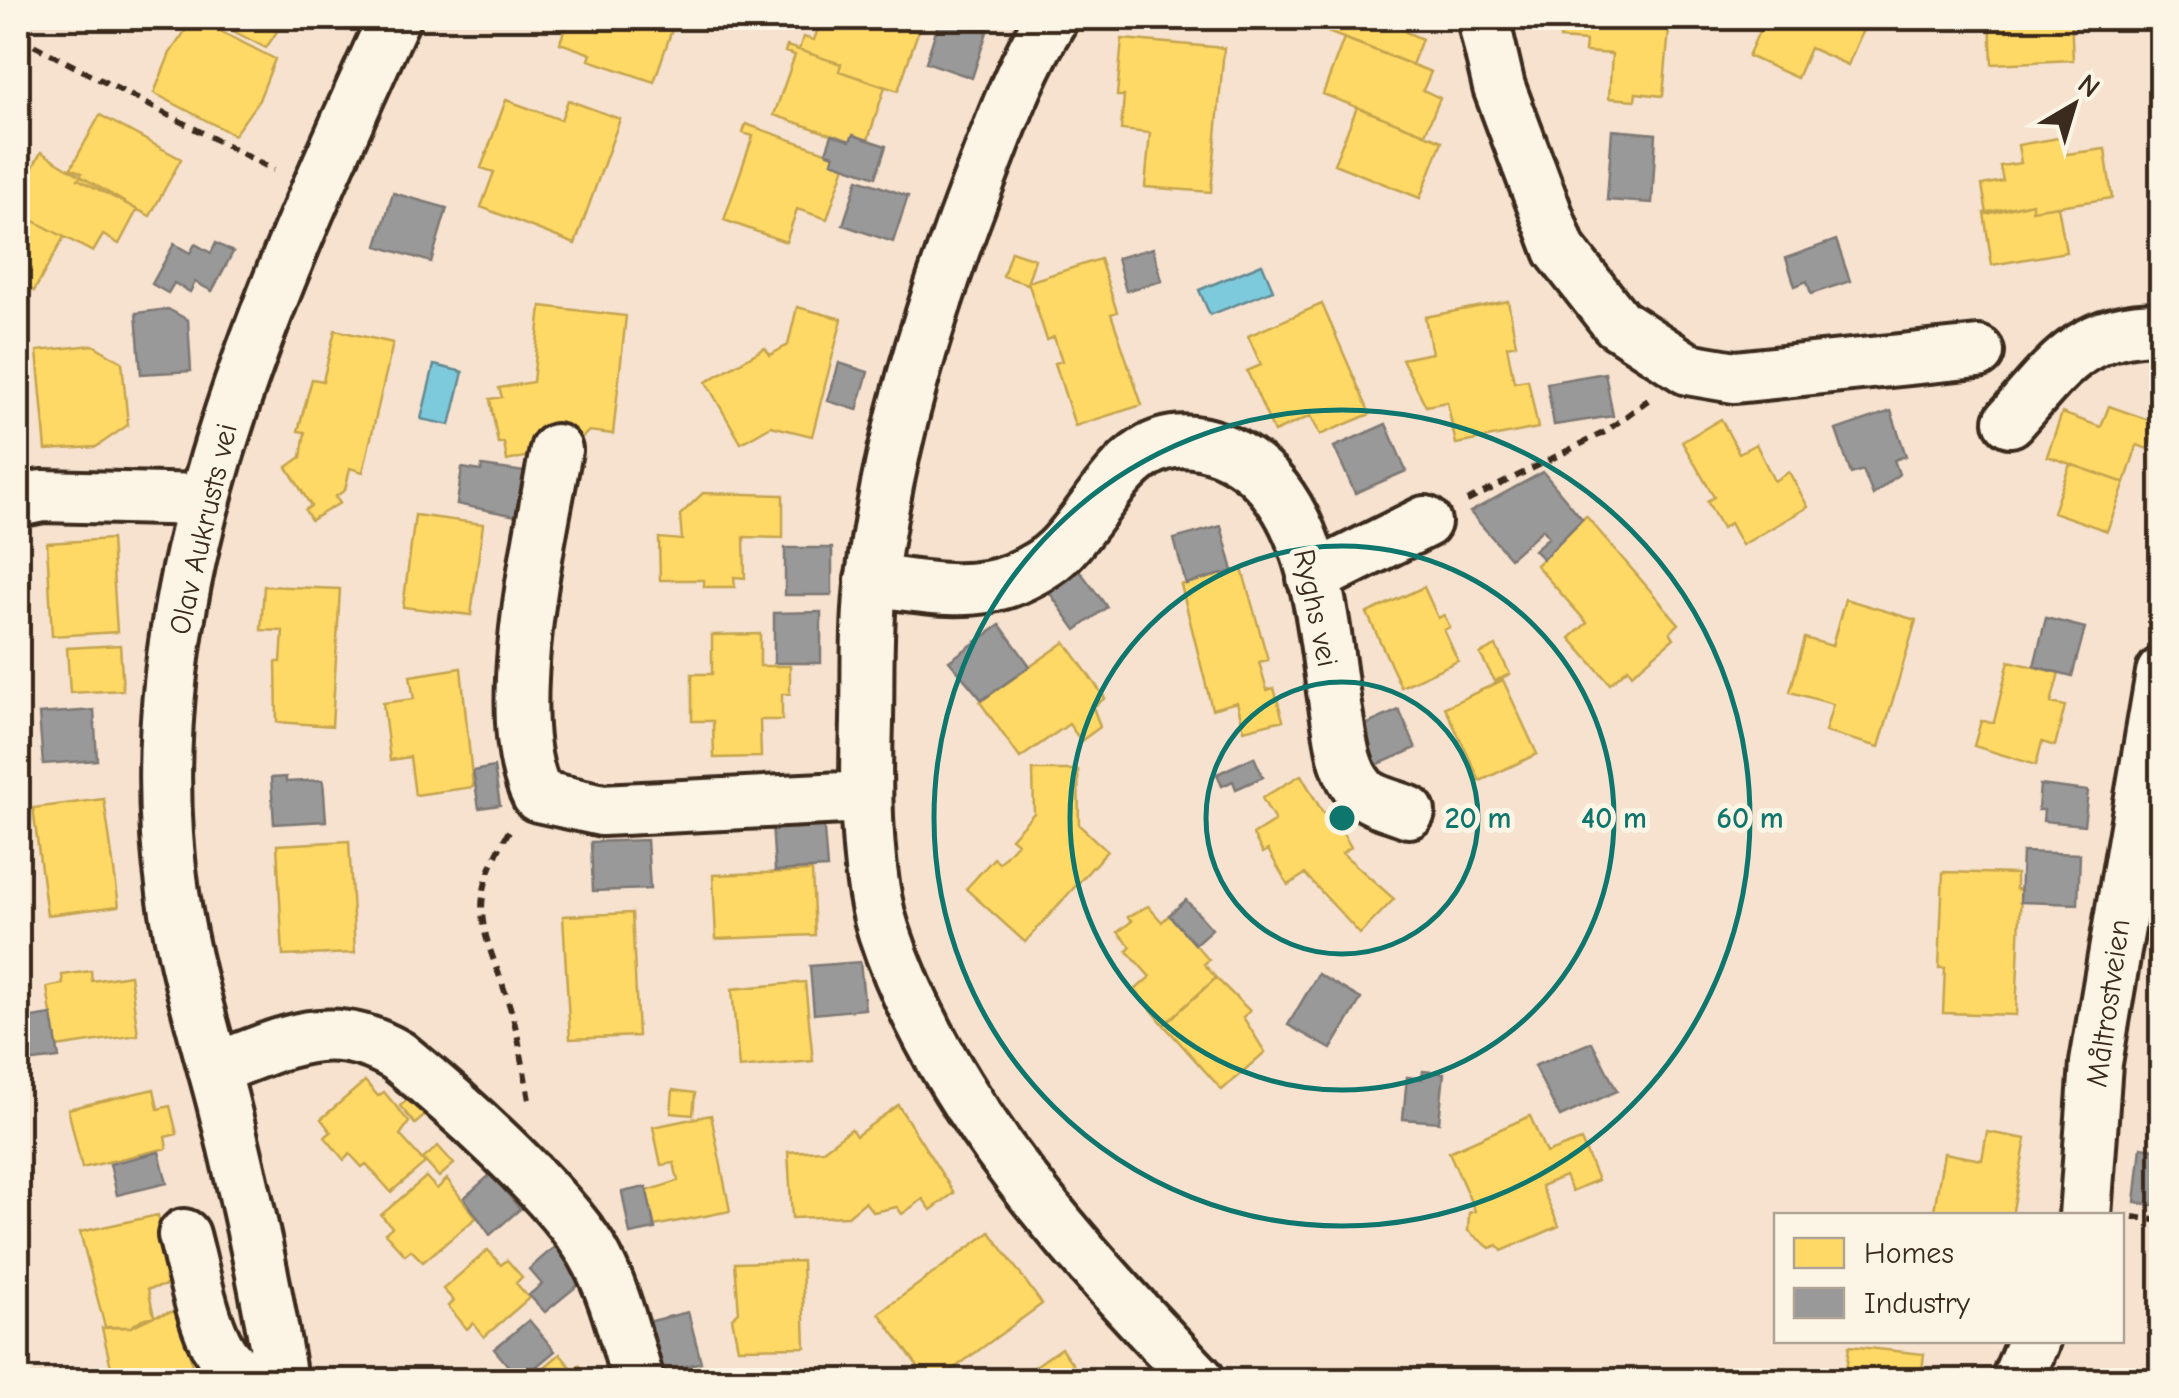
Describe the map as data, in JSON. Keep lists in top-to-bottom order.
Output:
{
  "streets": {
    "street": ["Olav Aukrusts vei", "Ryghs vei", "Måltrostveien"]
  },
  "legend": ["Homes", "Industry"],
  "north": "top right",
  "rings": ["20 m", "40 m", "60 m"]
}
